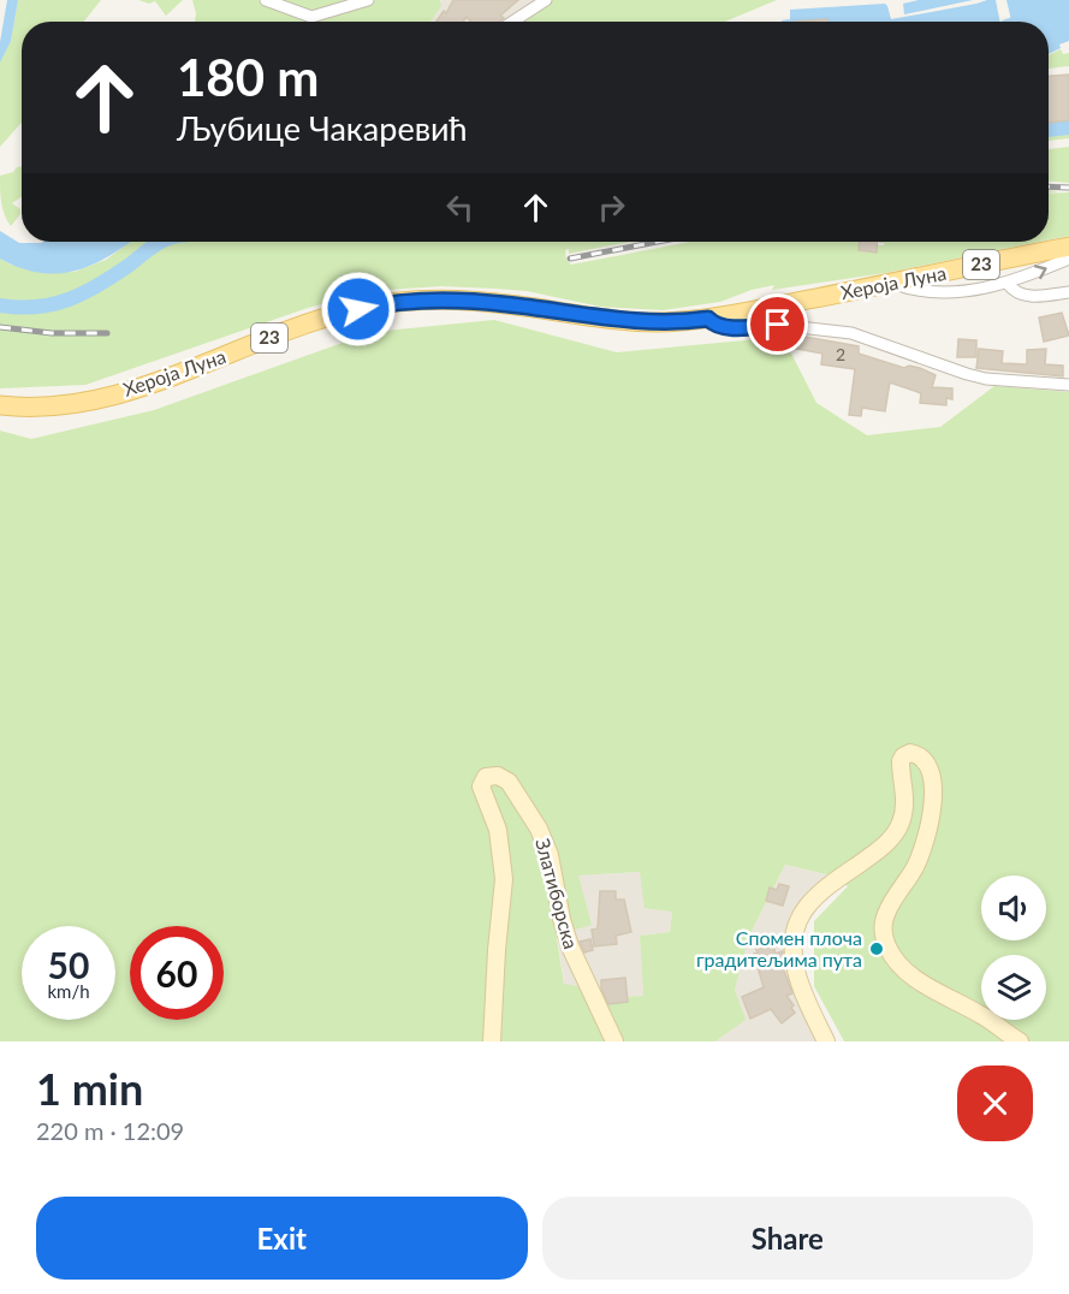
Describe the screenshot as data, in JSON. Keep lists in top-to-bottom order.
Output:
{
  "streets": {
    "main road": ["23", "Хероја Луна"],
    "street": ["Златиборска"]
  },
  "places": ["Спомен плоча градитељима пута"],
  "house_numbers": ["2"],
  "page": {
    "turn": ["180 m", "Љубице Чакаревић"],
    "speed": "50 km/h",
    "limit": "60",
    "heading": ["1 min", "220 m · 12:09"],
    "buttons": ["Exit", "Share"]
  }
}
